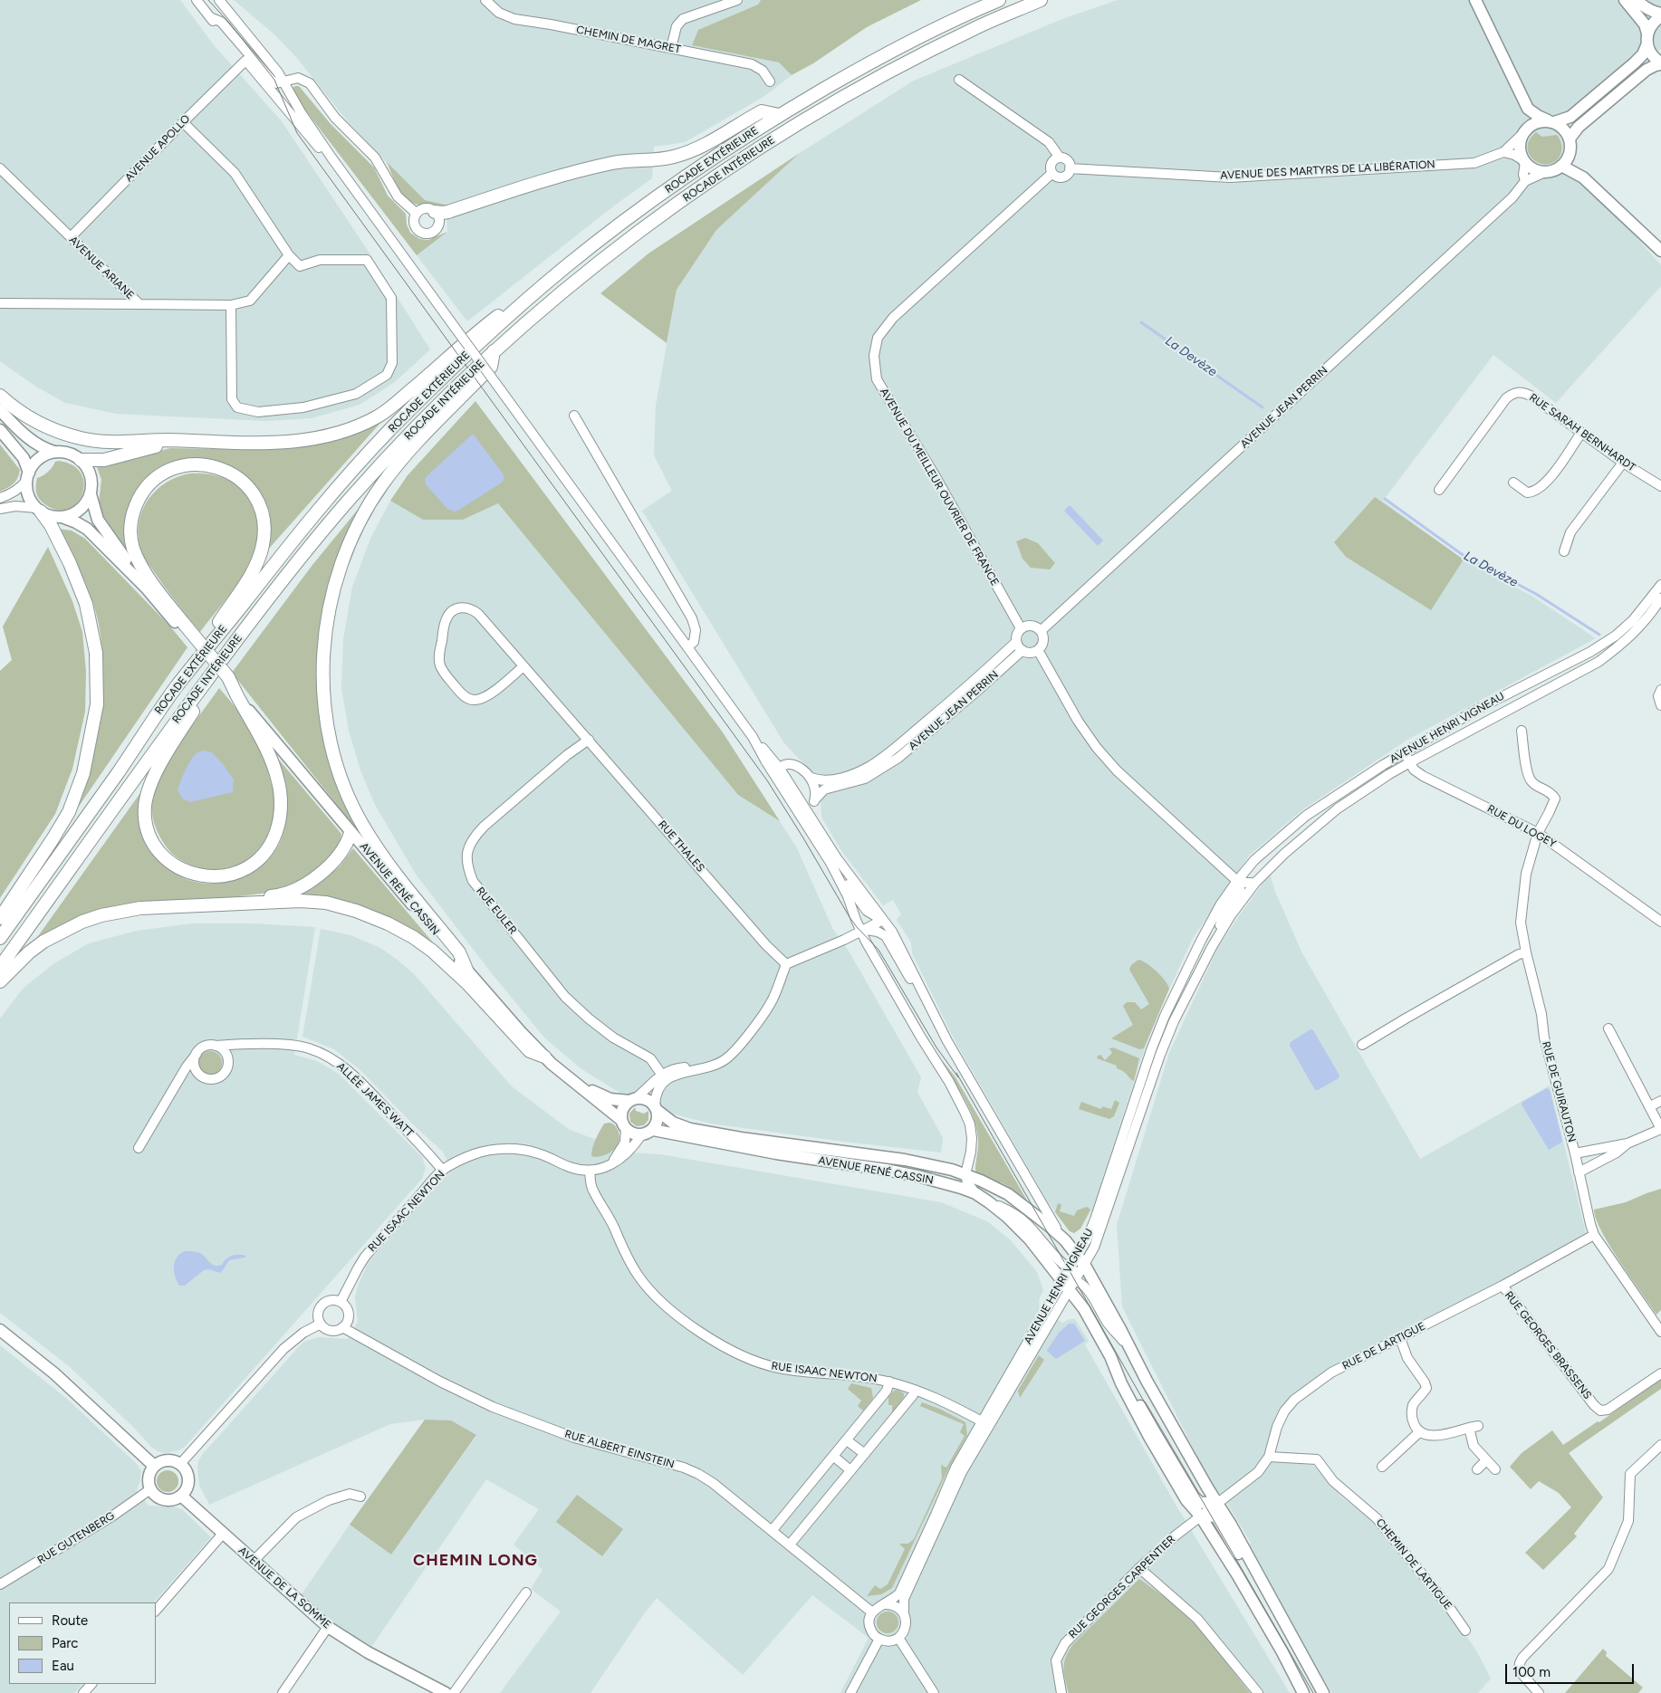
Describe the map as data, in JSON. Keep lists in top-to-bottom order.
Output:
{
  "streets": {
    "highway": ["ROCADE EXTÉRIEURE", "ROCADE INTÉRIEURE"],
    "main road": ["AVENUE RENÉ CASSIN", "AVENUE DE LA SOMME"],
    "street": [
      "CHEMIN DE MAGRET",
      "AVENUE APOLLO",
      "AVENUE DES MARTYRS DE LA LIBÉRATION",
      "AVENUE ARIANE",
      "AVENUE JEAN PERRIN",
      "RUE SARAH BERNHARDT",
      "AVENUE DU MEILLEUR OUVRIER DE FRANCE",
      "AVENUE HENRI VIGNEAU",
      "RUE DU LOGEY",
      "RUE THALES",
      "RUE EULER",
      "RUE DE GUIRAUTON",
      "ALLÉE JAMES WATT",
      "RUE ISAAC NEWTON",
      "RUE GEORGES BRASSENS",
      "RUE DE LARTIGUE",
      "RUE ALBERT EINSTEIN",
      "RUE GUTENBERG",
      "CHEMIN DE LARTIGUE",
      "RUE GEORGES CARPENTIER"
    ]
  },
  "crossings": [
    ["AVENUE APOLLO", "AVENUE ARIANE"],
    ["AVENUE DES MARTYRS DE LA LIBÉRATION", "AVENUE JEAN PERRIN"],
    ["AVENUE DES MARTYRS DE LA LIBÉRATION", "AVENUE DU MEILLEUR OUVRIER DE FRANCE"],
    ["AVENUE JEAN PERRIN", "AVENUE DU MEILLEUR OUVRIER DE FRANCE"],
    ["AVENUE HENRI VIGNEAU", "RUE DU LOGEY"],
    ["AVENUE HENRI VIGNEAU", "AVENUE RENÉ CASSIN"],
    ["AVENUE HENRI VIGNEAU", "RUE ISAAC NEWTON"],
    ["AVENUE HENRI VIGNEAU", "RUE ALBERT EINSTEIN"],
    ["RUE DU LOGEY", "RUE DE GUIRAUTON"],
    ["RUE THALES", "RUE EULER"],
    ["AVENUE RENÉ CASSIN", "RUE DE LARTIGUE"],
    ["AVENUE RENÉ CASSIN", "RUE GEORGES CARPENTIER"],
    ["RUE DE GUIRAUTON", "RUE DE LARTIGUE"],
    ["ALLÉE JAMES WATT", "RUE ISAAC NEWTON"],
    ["RUE ISAAC NEWTON", "RUE ALBERT EINSTEIN"],
    ["RUE GEORGES BRASSENS", "RUE DE LARTIGUE"],
    ["RUE DE LARTIGUE", "CHEMIN DE LARTIGUE"],
    ["RUE DE LARTIGUE", "RUE GEORGES CARPENTIER"],
    ["RUE GUTENBERG", "AVENUE DE LA SOMME"]
  ],
  "districts": ["CHEMIN LONG"],
  "water": ["La Devèze"],
  "legend": ["Route", "Parc", "Eau"],
  "scale_bar": "100 m"
}
